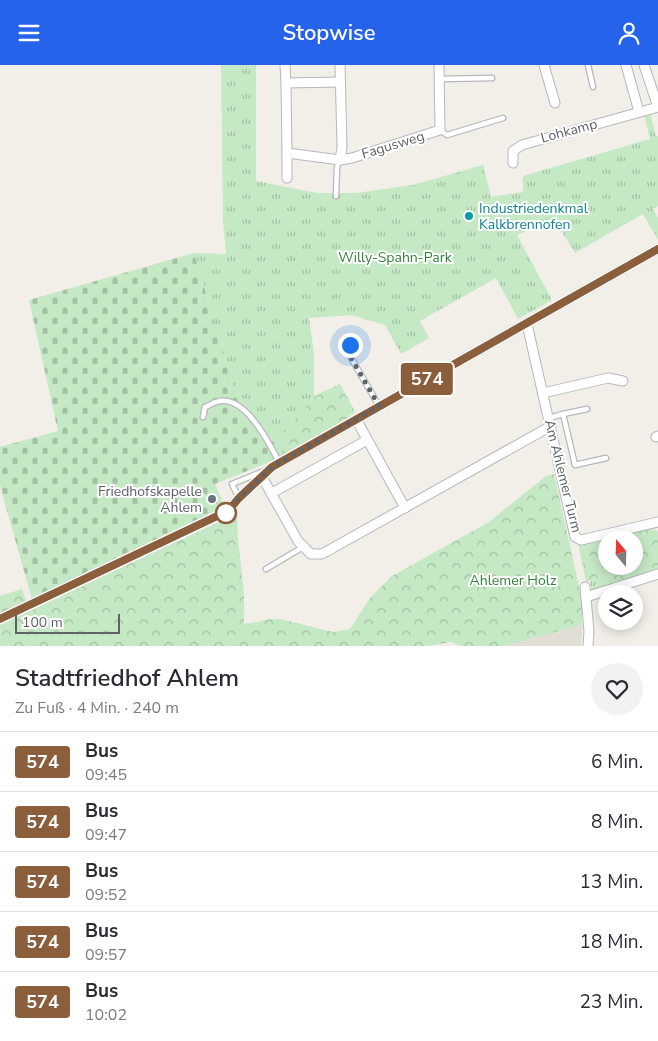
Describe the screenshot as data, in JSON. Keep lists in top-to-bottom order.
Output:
{
  "streets": {
    "street": ["Lohkamp", "Fagusweg", "Am Ahlemer Turm"]
  },
  "parks": ["Willy-Spahn-Park", "Ahlemer Holz"],
  "places": ["Industriedenkmal Kalkbrennofen", "Friedhofskapelle Ahlem"],
  "lines": ["bus line 574"],
  "scale_bar": "100 m",
  "north": "top",
  "page": {
    "header": "Stopwise",
    "on_map": "574",
    "scale": "100 m",
    "heading": ["Stadtfriedhof Ahlem", "Zu Fuß · 4 Min. · 240 m"],
    "list": [
      {
        "mark": "574",
        "name": "Bus",
        "note": "09:45",
        "value": "6 Min."
      },
      {
        "mark": "574",
        "name": "Bus",
        "note": "09:47",
        "value": "8 Min."
      },
      {
        "mark": "574",
        "name": "Bus",
        "note": "09:52",
        "value": "13 Min."
      },
      {
        "mark": "574",
        "name": "Bus",
        "note": "09:57",
        "value": "18 Min."
      },
      {
        "mark": "574",
        "name": "Bus",
        "note": "10:02",
        "value": "23 Min."
      }
    ]
  }
}
